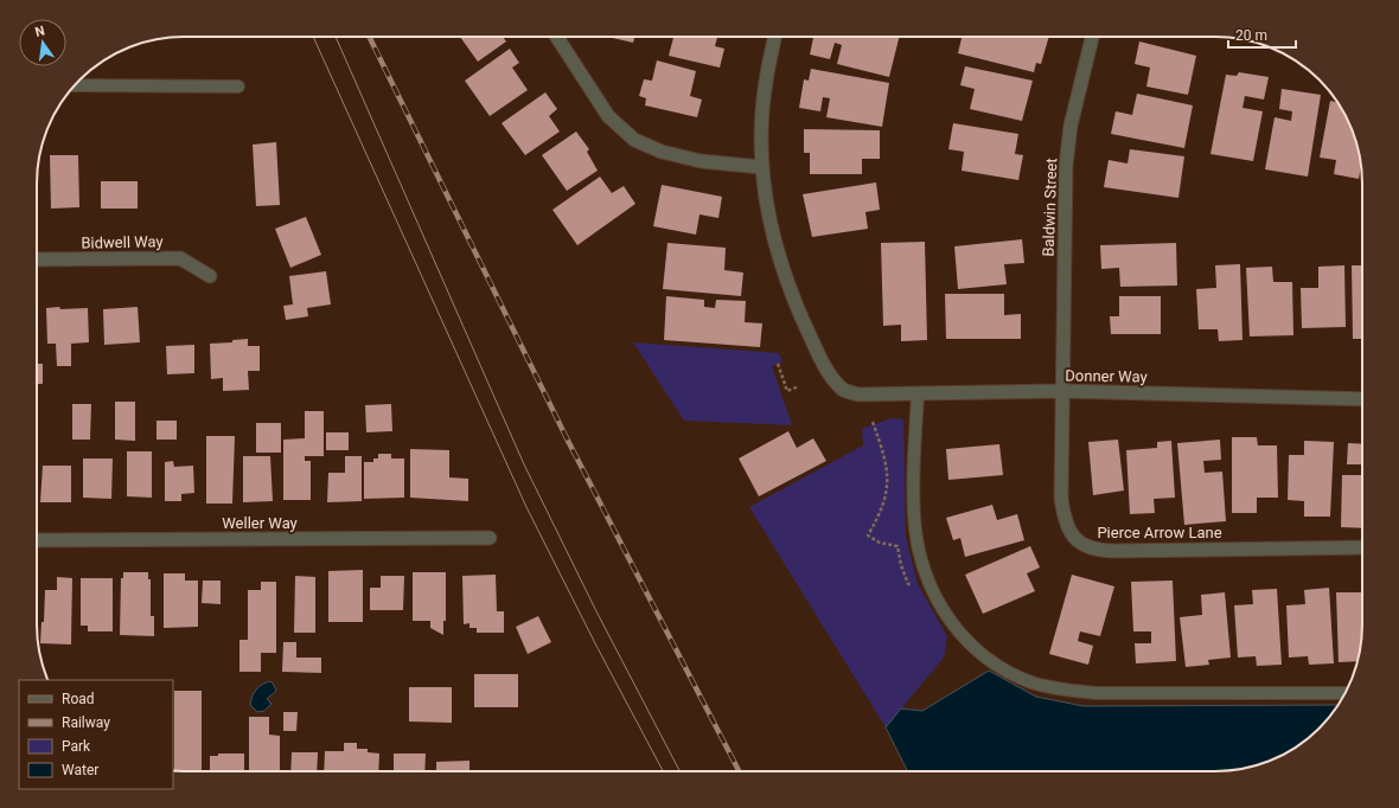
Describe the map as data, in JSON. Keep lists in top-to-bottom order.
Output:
{
  "streets": {
    "street": [
      "Baldwin Street",
      "Bidwell Way",
      "Donner Way",
      "Weller Way",
      "Pierce Arrow Lane"
    ]
  },
  "crossings": [
    ["Baldwin Street", "Donner Way"],
    ["Baldwin Street", "Pierce Arrow Lane"],
    ["Donner Way", "Pierce Arrow Lane"]
  ],
  "legend": [
    "Road",
    "Railway",
    "Park",
    "Water"
  ],
  "scale_bar": "20 m",
  "north": "top"
}
